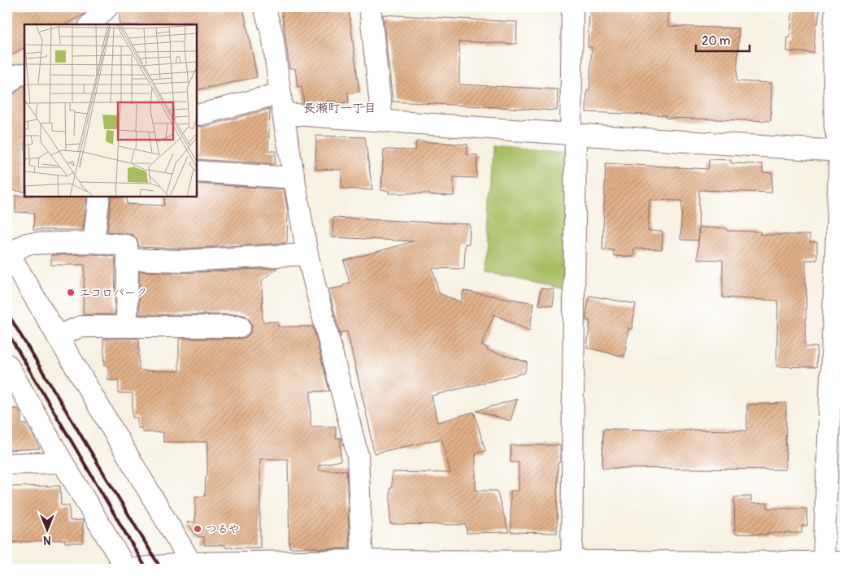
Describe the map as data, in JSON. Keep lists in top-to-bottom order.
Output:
{
  "districts": ["長瀬町一丁目"],
  "places": ["エコロパーク", "つるや"],
  "scale_bar": "20 m",
  "north": "bottom"
}
